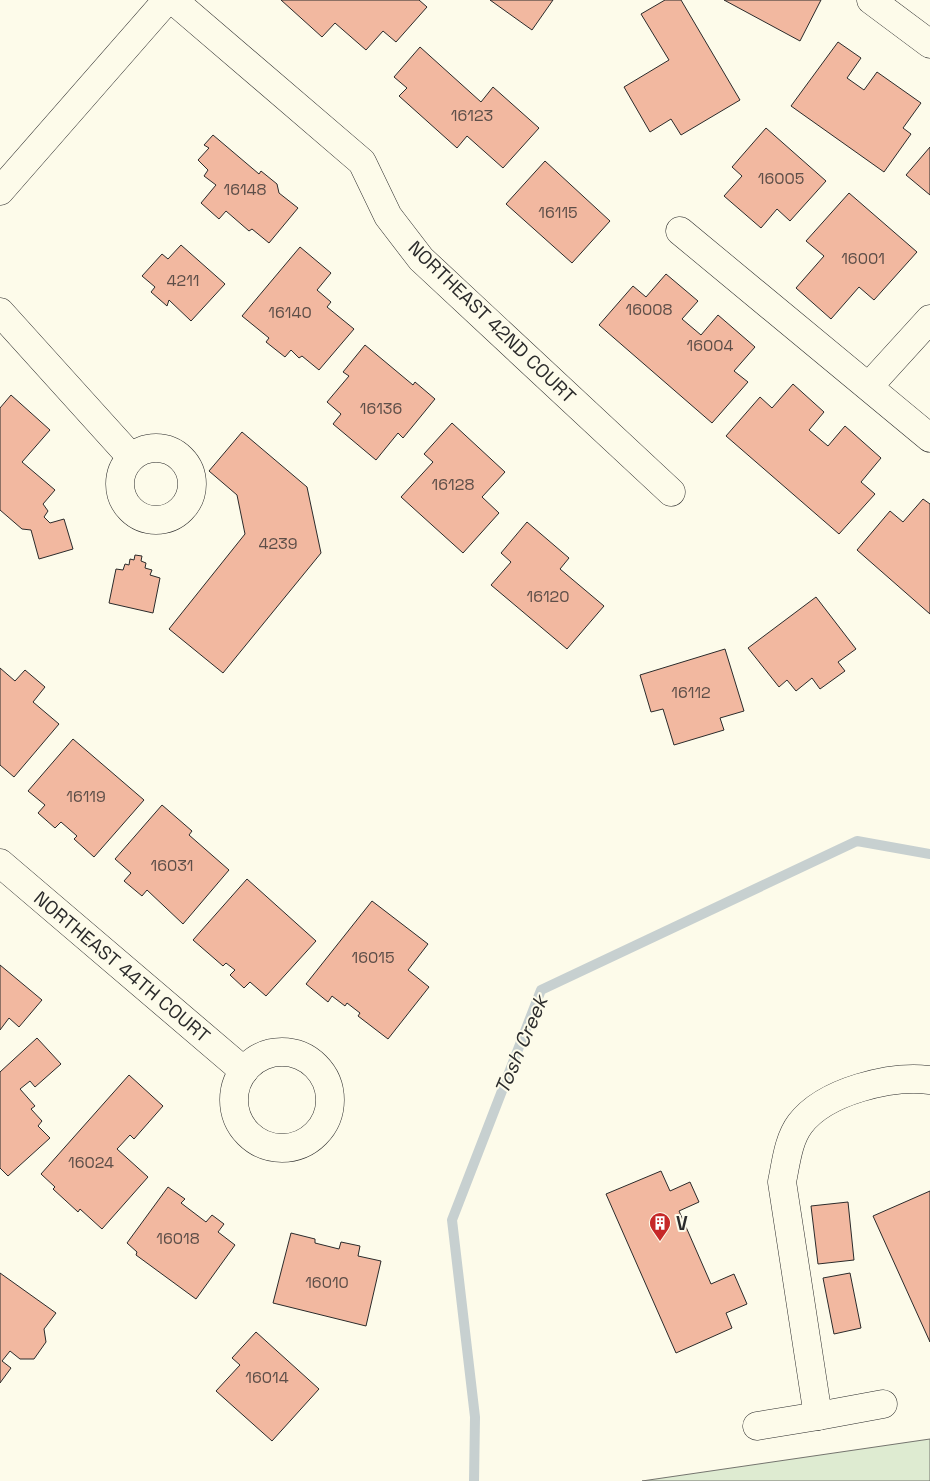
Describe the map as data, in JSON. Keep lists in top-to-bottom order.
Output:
{
  "streets": {
    "street": ["NORTHEAST 42ND COURT", "NORTHEAST 44TH COURT"]
  },
  "water": ["Tosh Creek"],
  "places": {
    "building": ["V"]
  },
  "house_numbers": [
    "16123",
    "16005",
    "16148",
    "16115",
    "16001",
    "4211",
    "16008",
    "16140",
    "16004",
    "16136",
    "16128",
    "4239",
    "16120",
    "16112",
    "16119",
    "16031",
    "16015",
    "16024",
    "16018",
    "16010",
    "16014"
  ]
}
